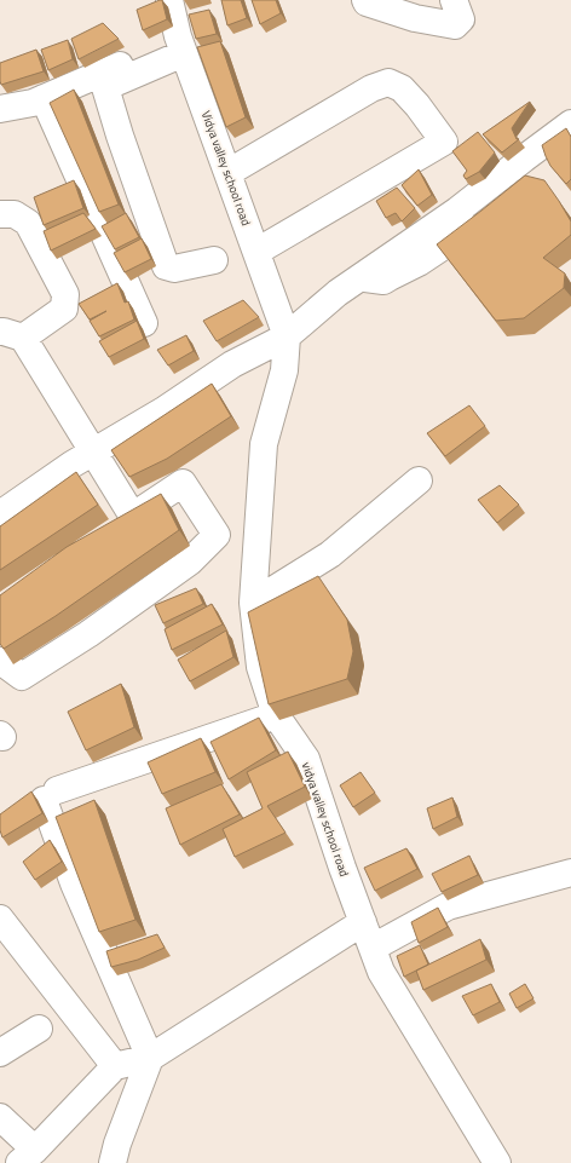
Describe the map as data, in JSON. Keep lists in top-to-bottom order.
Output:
{
  "streets": {
    "street": ["Vidya valley school road", "vidya valley school road"]
  },
  "crossings": [
    ["Vidya valley school road", "vidya valley school road"]
  ]
}
